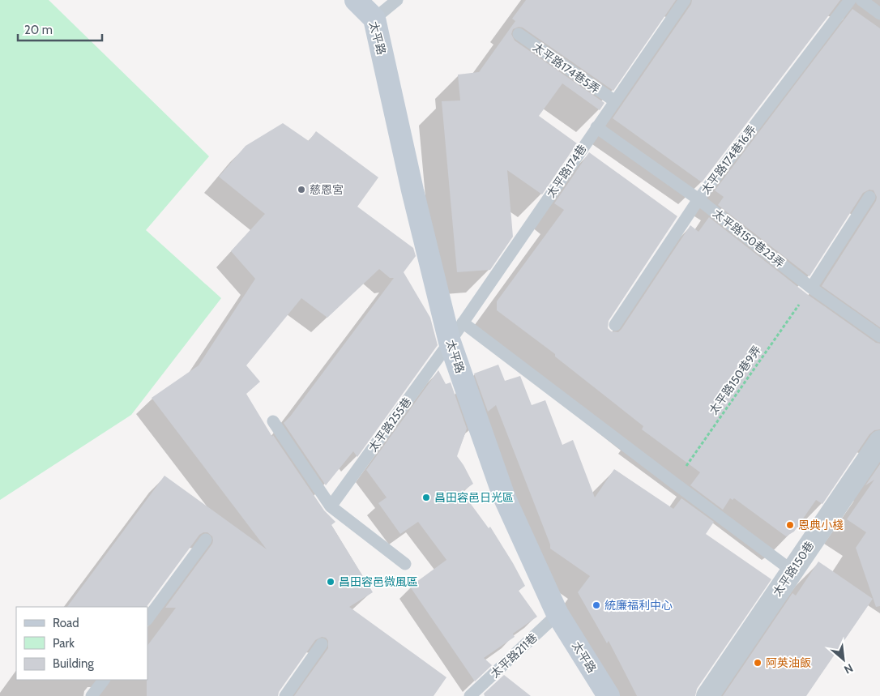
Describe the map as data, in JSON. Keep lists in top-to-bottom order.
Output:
{
  "streets": {
    "street": ["太平路", "太平路150巷"],
    "lane": [
      "太平路174巷5弄",
      "太平路174巷16弄",
      "太平路174巷",
      "太平路150巷23弄",
      "太平路255巷",
      "太平路211巷"
    ],
    "path": ["太平路150巷9弄"]
  },
  "crossings": [
    ["太平路", "太平路174巷"],
    ["太平路", "太平路255巷"],
    ["太平路", "太平路211巷"],
    ["太平路174巷5弄", "太平路174巷"],
    ["太平路174巷16弄", "太平路150巷23弄"],
    ["太平路174巷", "太平路150巷23弄"],
    ["太平路174巷", "太平路255巷"],
    ["太平路150巷23弄", "太平路150巷9弄"]
  ],
  "places": [
    "慈恩宮",
    "昌田容邑日光區",
    "恩典小棧",
    "昌田容邑微風區",
    "統廉福利中心",
    "阿英油飯"
  ],
  "legend": ["Road", "Park", "Building"],
  "scale_bar": "20 m",
  "north": "bottom right"
}
